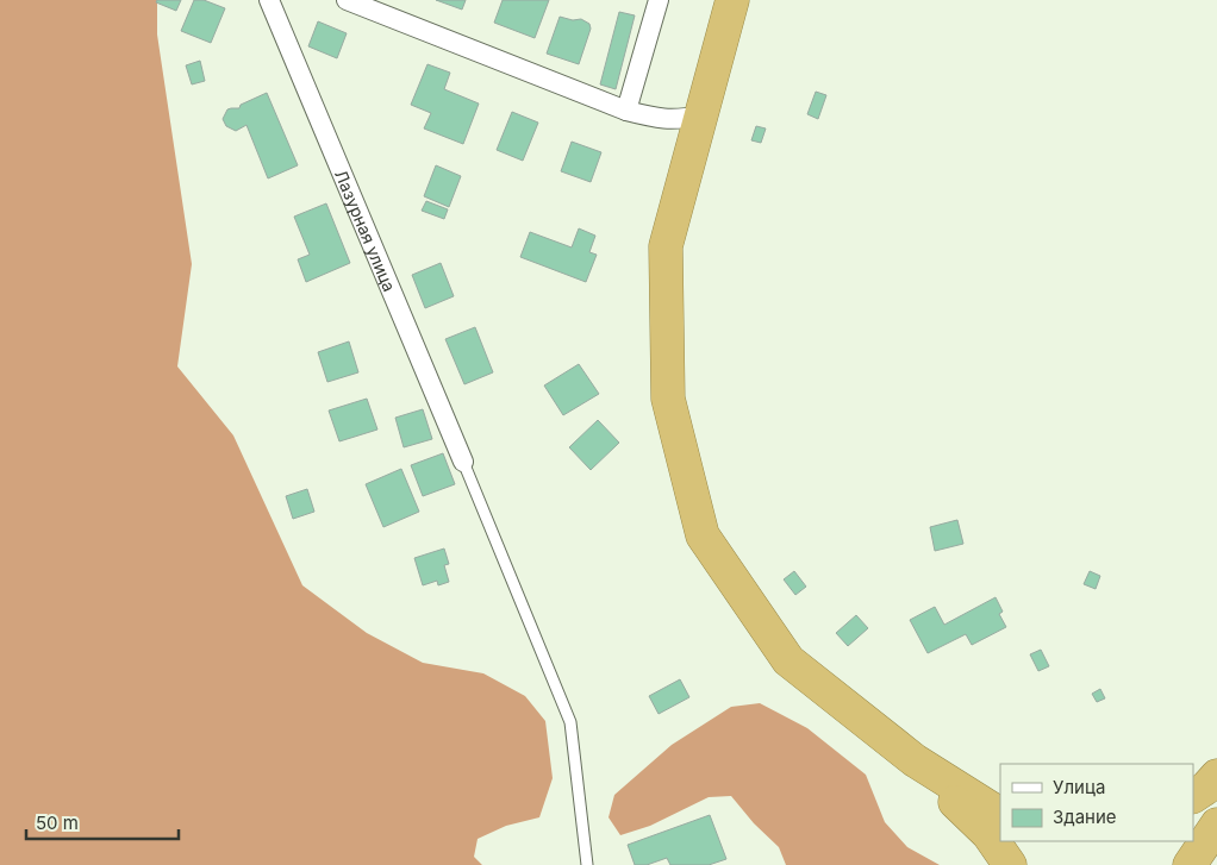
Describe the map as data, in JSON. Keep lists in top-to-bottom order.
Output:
{
  "streets": {
    "street": ["Лазурная улица"]
  },
  "legend": ["Улица", "Здание"],
  "scale_bar": "50 m"
}
